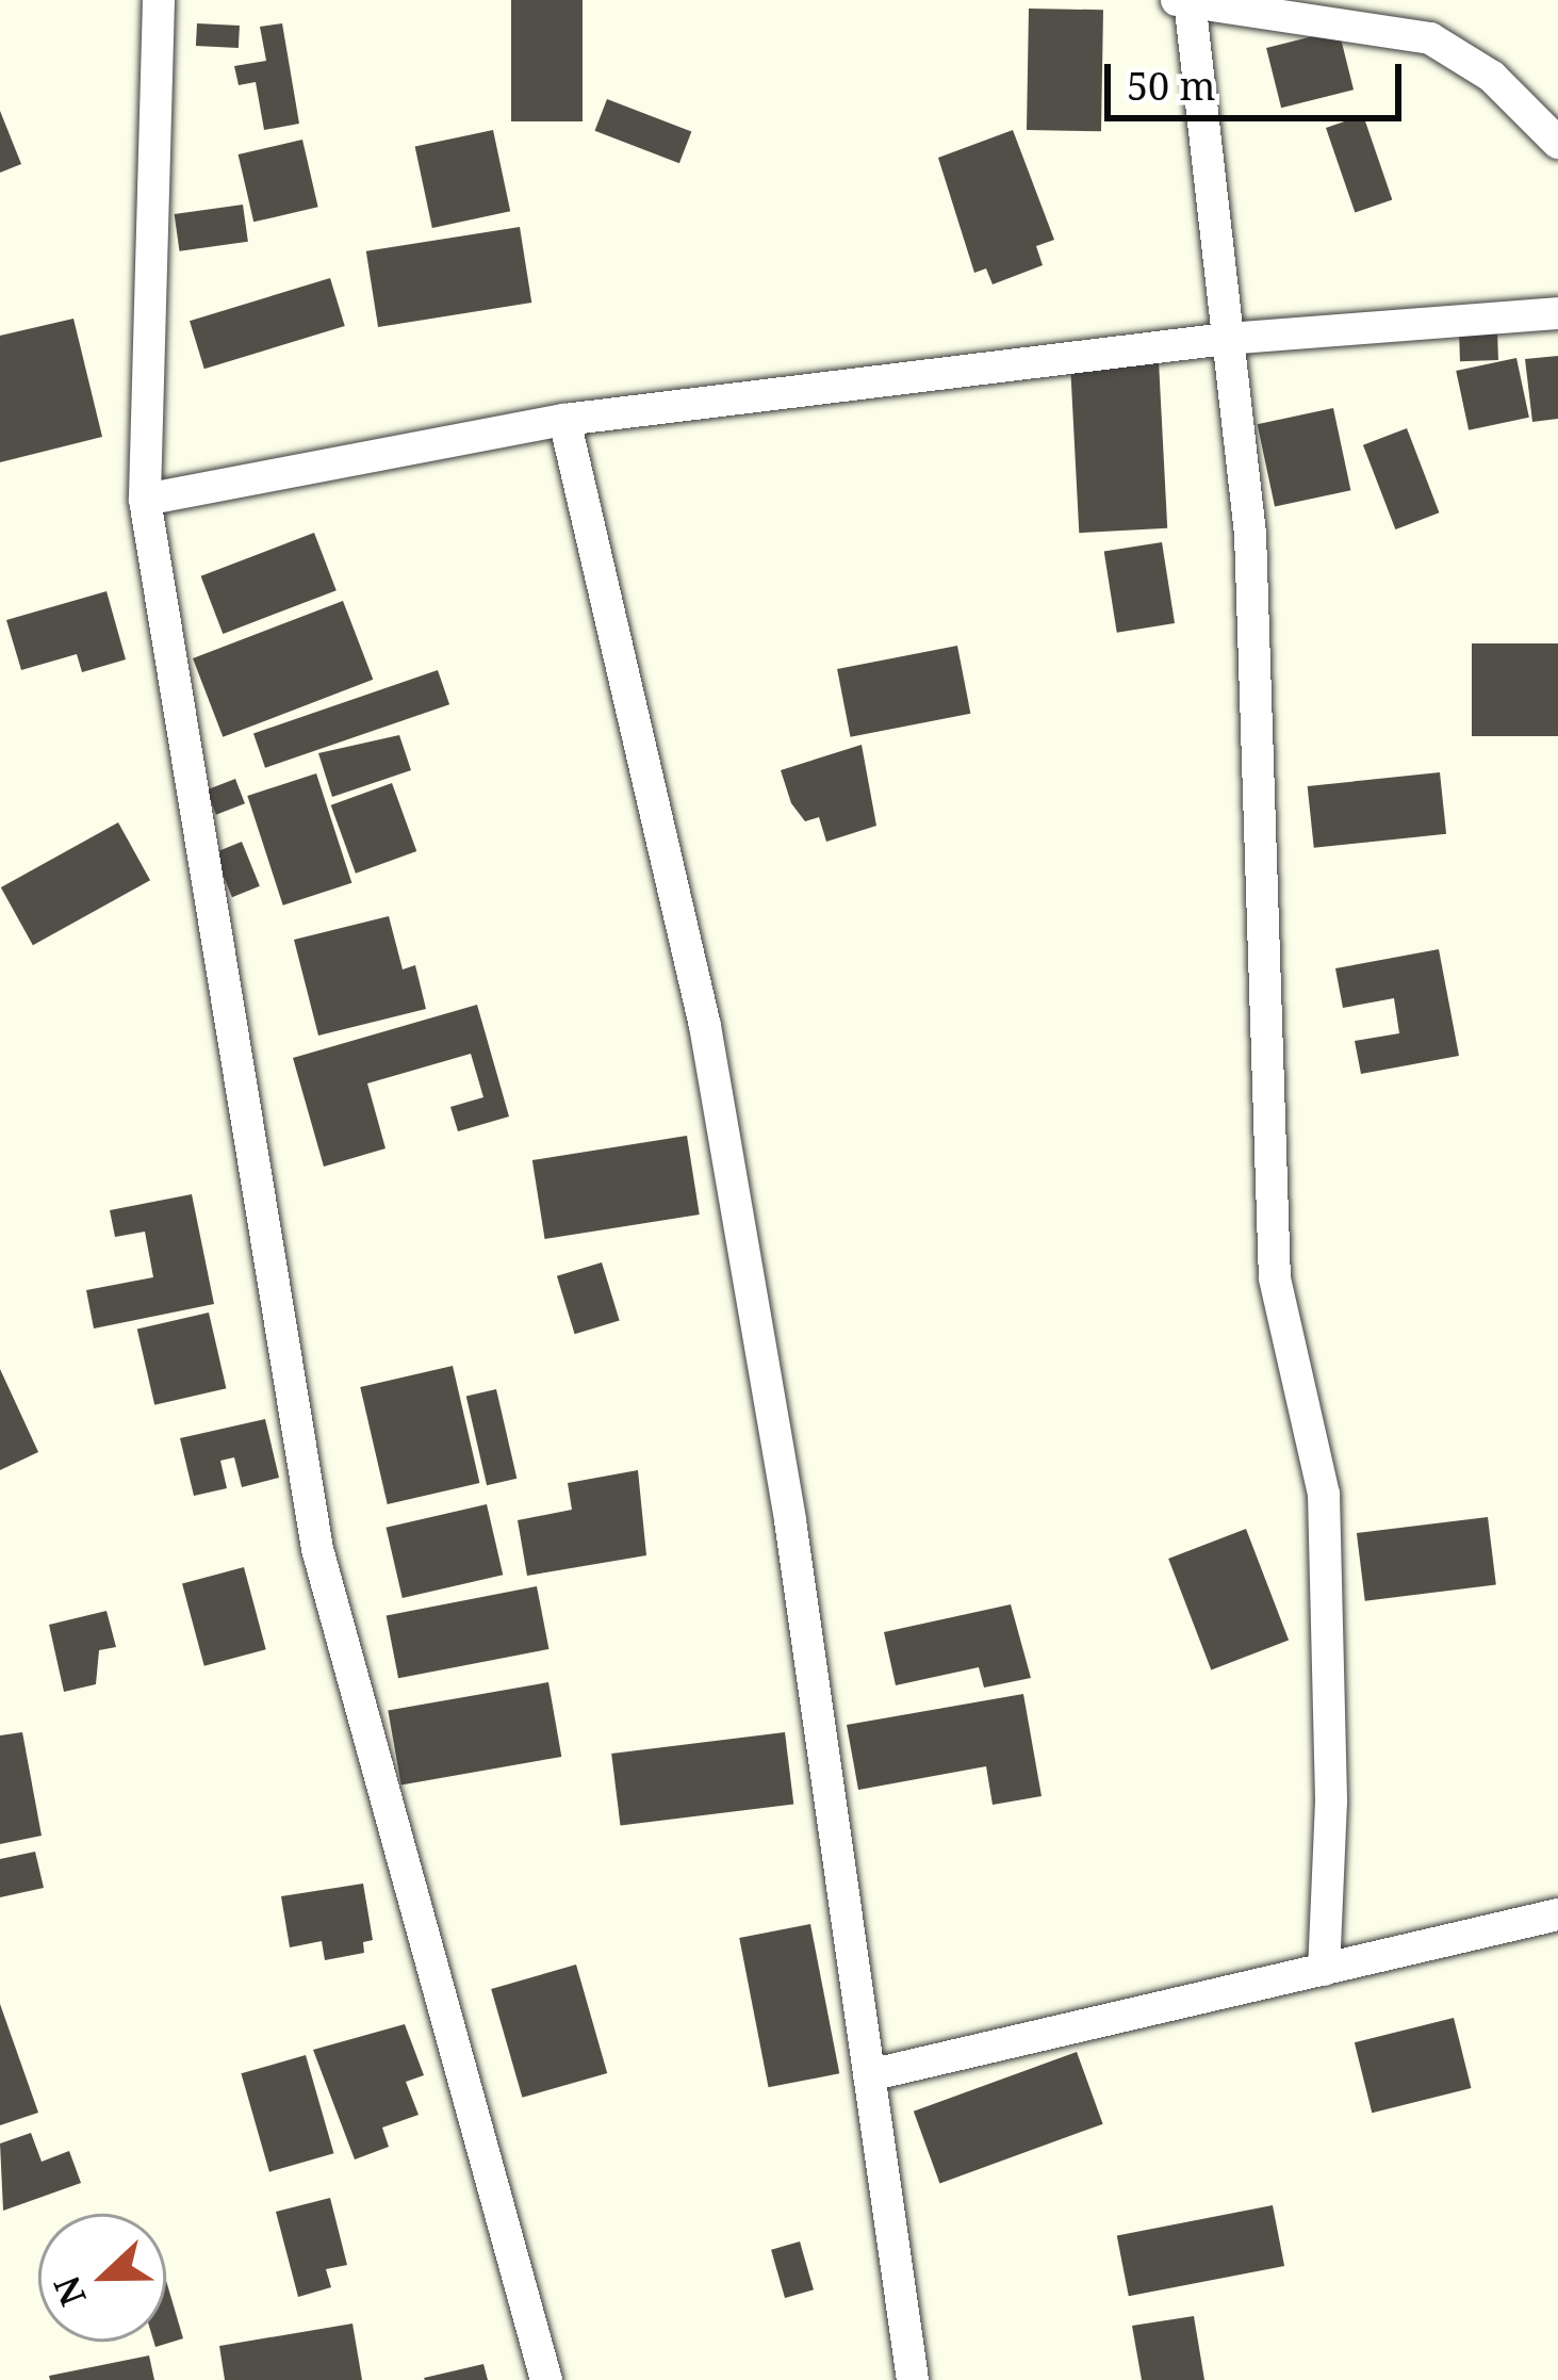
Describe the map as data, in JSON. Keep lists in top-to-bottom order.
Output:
{
  "scale_bar": "50 m",
  "north": "left"
}
